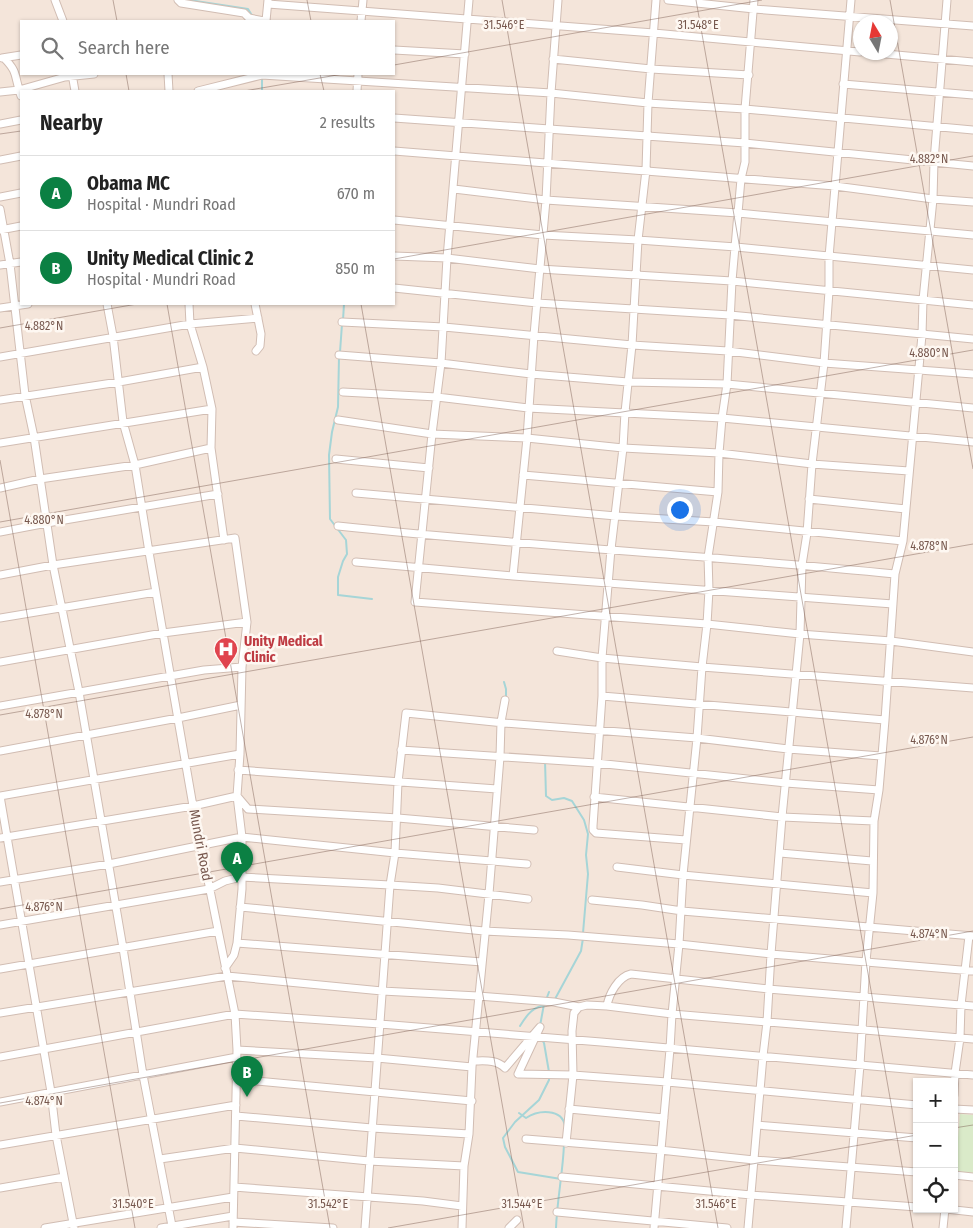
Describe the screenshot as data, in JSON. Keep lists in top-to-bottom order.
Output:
{
  "streets": {
    "street": ["Mundri Road"]
  },
  "places": {
    "hospital": ["Unity Medical Clinic"]
  },
  "north": "top",
  "page": {
    "search": "Search here",
    "heading": ["Nearby", "2 results"],
    "list": [
      {
        "mark": "A",
        "name": "Obama MC",
        "note": "Hospital · Mundri Road",
        "value": "670 m"
      },
      {
        "mark": "B",
        "name": "Unity Medical Clinic 2",
        "note": "Hospital · Mundri Road",
        "value": "850 m"
      }
    ],
    "pins": ["A", "B"],
    "map_buttons": ["+", "−"]
  },
  "coordinates": [
    "31.546°E",
    "31.548°E",
    "4.882°N",
    "4.880°N",
    "4.878°N",
    "4.876°N",
    "4.874°N",
    "31.540°E",
    "31.542°E",
    "31.544°E"
  ]
}
